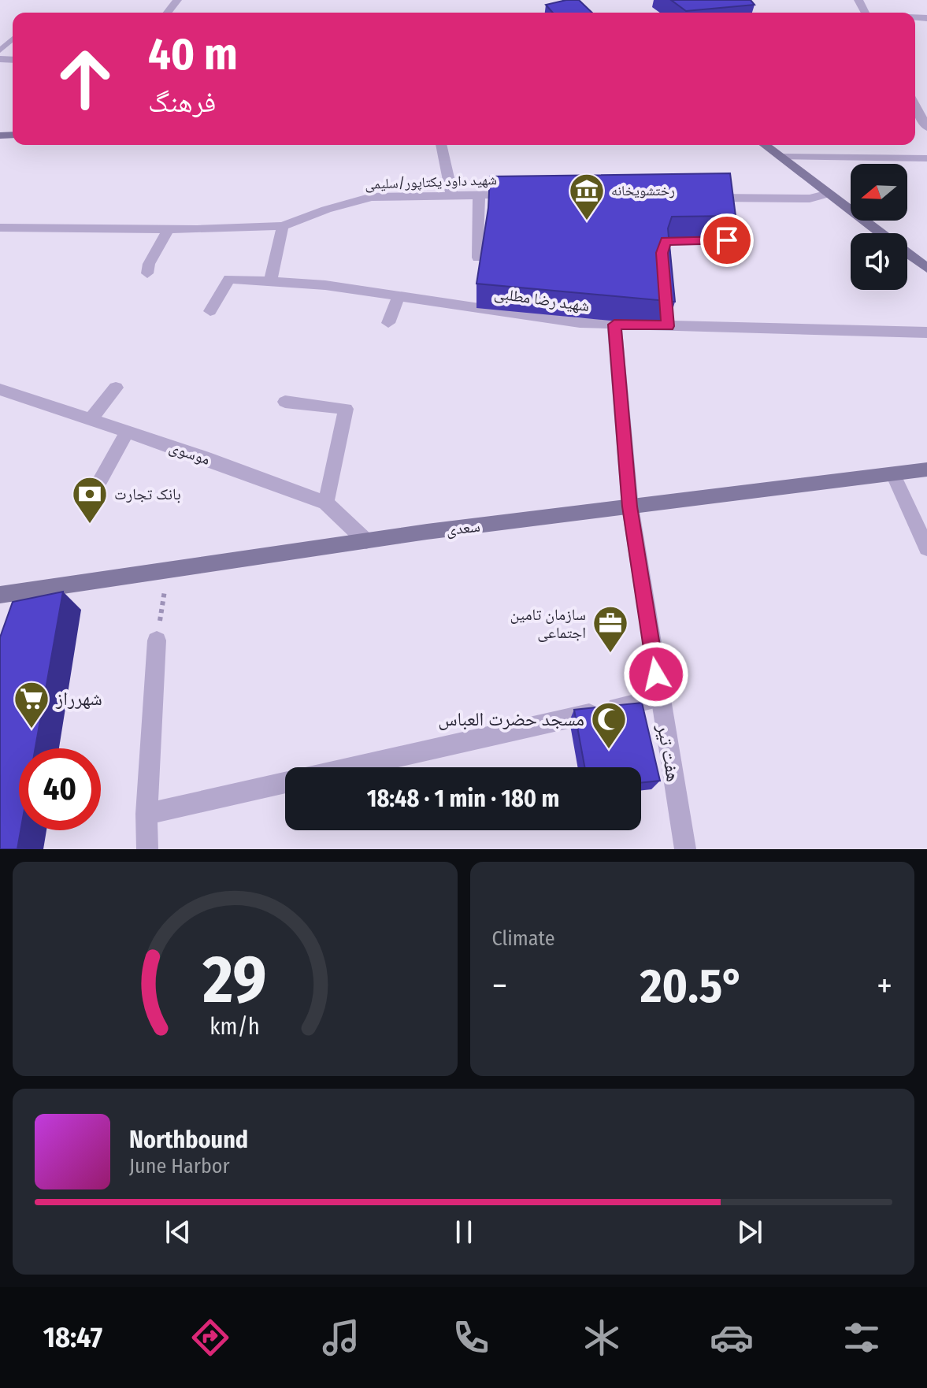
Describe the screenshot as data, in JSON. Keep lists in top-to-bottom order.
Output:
{
  "streets": {
    "main road": ["سعدی"],
    "street": [
      "شهید داود یکتاپور/سلیمی",
      "شهید رضا مطلبی",
      "موسوی",
      "هفت تیر"
    ]
  },
  "crossings": [
    ["شهید رضا مطلبی", "هفت تیر"],
    ["موسوی", "سعدی"],
    ["سعدی", "هفت تیر"]
  ],
  "places": {
    "museum": ["رختشویخانه"],
    "bank": ["بانک تجارت"],
    "office": ["سازمان تامین اجتماعی"],
    "supermarket": ["شهرراز"],
    "mosque": ["مسجد حضرت العباس"]
  },
  "north": "left",
  "page": {
    "turn": ["40 m", "فرهنگ"],
    "limit": "40",
    "trip": "18:48 · 1 min · 180 m",
    "tile": "Climate",
    "heat": ["−", "20.5°", "+"],
    "song": ["Northbound", "June Harbor"],
    "tabs": "18:47",
    "gauge": ["29", "km/h"]
  }
}
